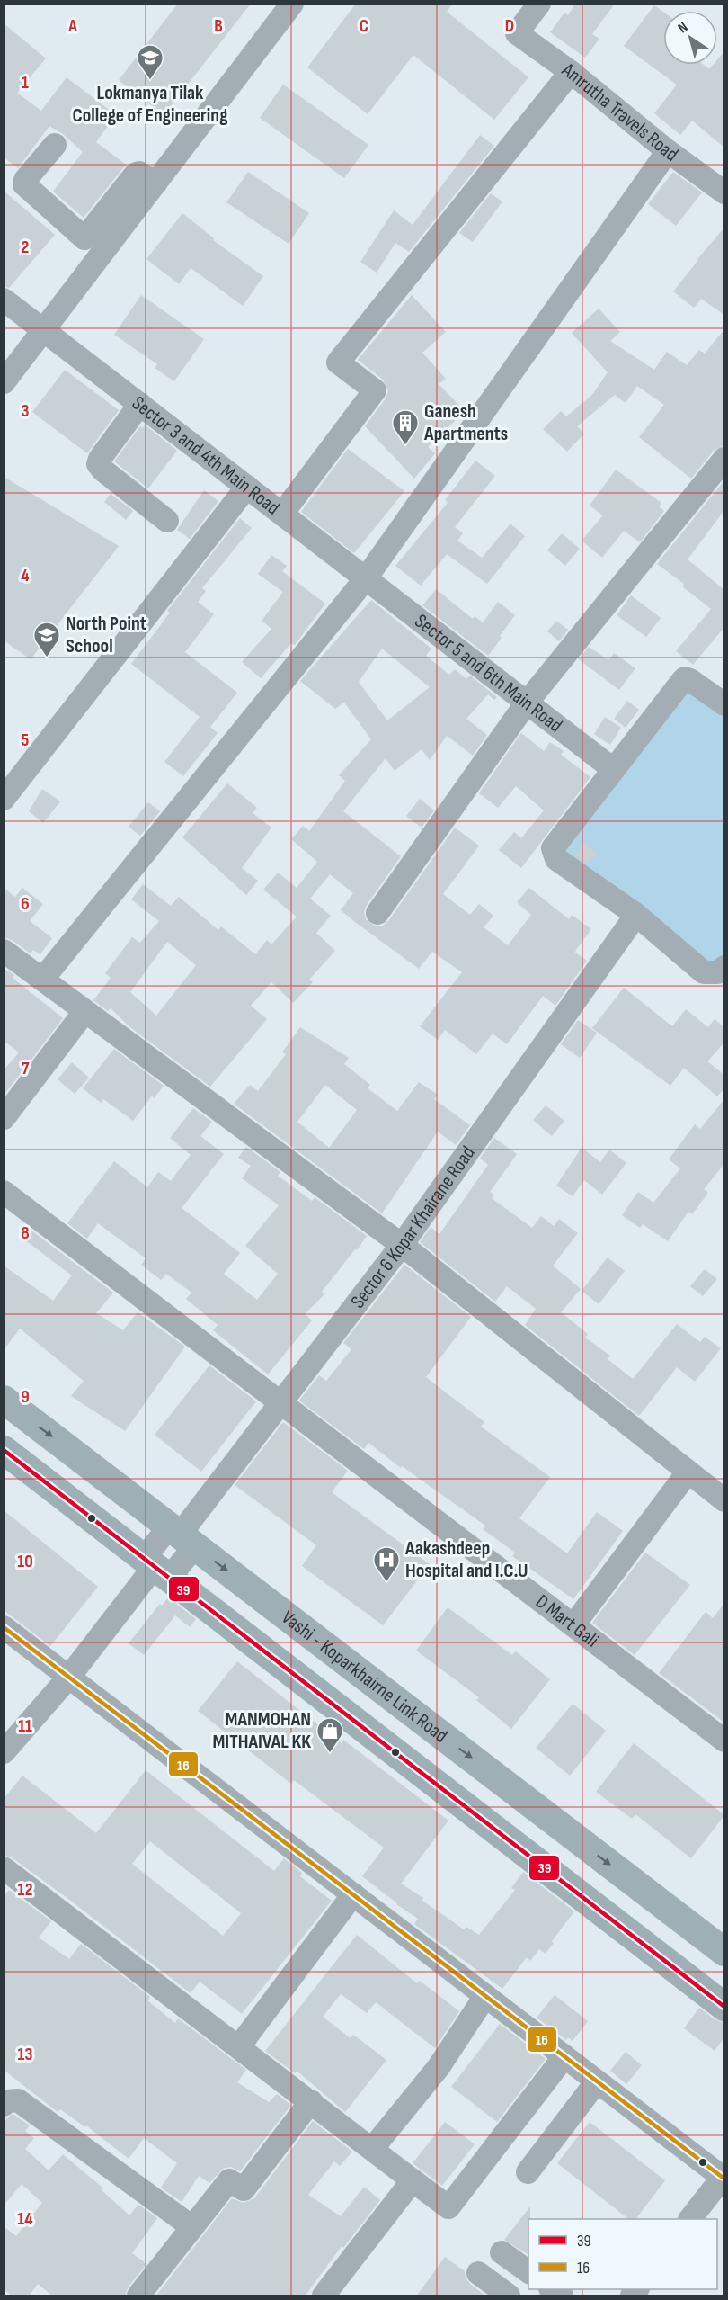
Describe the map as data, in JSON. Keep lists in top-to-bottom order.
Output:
{
  "streets": {
    "main road": ["Vashi - Koparkhairne Link Road"],
    "street": [
      "Amrutha Travels Road",
      "Sector 3 and 4th Main Road",
      "Sector 5 and 6th Main Road",
      "Sector 6 Kopar Khairane Road",
      "D Mart Gali"
    ]
  },
  "crossings": [
    ["Sector 3 and 4th Main Road", "Sector 5 and 6th Main Road"],
    ["Sector 6 Kopar Khairane Road", "D Mart Gali"],
    ["Sector 6 Kopar Khairane Road", "Vashi - Koparkhairne Link Road"]
  ],
  "places": {
    "school or university": ["Lokmanya Tilak College of Engineering", "North Point School"],
    "building": ["Ganesh Apartments"],
    "hospital": ["Aakashdeep Hospital and I.C.U"],
    "shop": ["MANMOHAN MITHAIVAL KK"]
  },
  "lines": ["transit line 39", "transit line 16"],
  "legend": ["39", "16"],
  "north": "top left",
  "grid": {
    "columns": [
      "A",
      "B",
      "C",
      "D"
    ],
    "rows": [
      "1",
      "2",
      "3",
      "4",
      "5",
      "6",
      "7",
      "8",
      "9",
      "10",
      "11",
      "12",
      "13",
      "14"
    ]
  }
}
